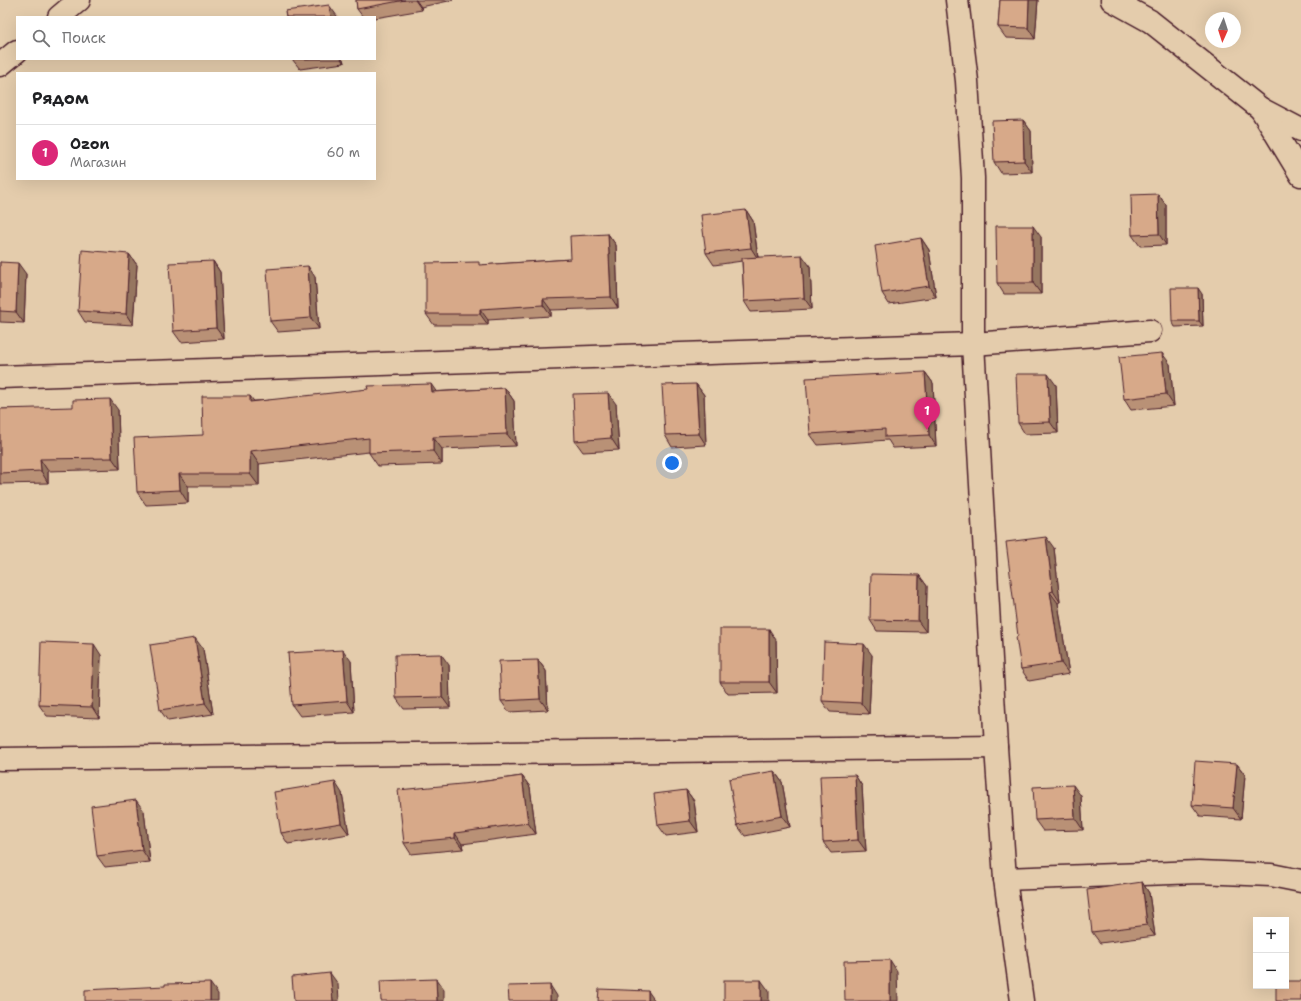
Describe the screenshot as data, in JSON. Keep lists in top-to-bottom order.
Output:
{
  "north": "bottom",
  "page": {
    "search": "Поиск",
    "heading": "Рядом",
    "list": [
      {
        "mark": "1",
        "name": "Ozon",
        "note": "Магазин",
        "value": "60 m"
      }
    ],
    "pins": "1",
    "map_buttons": ["+", "−"]
  }
}
